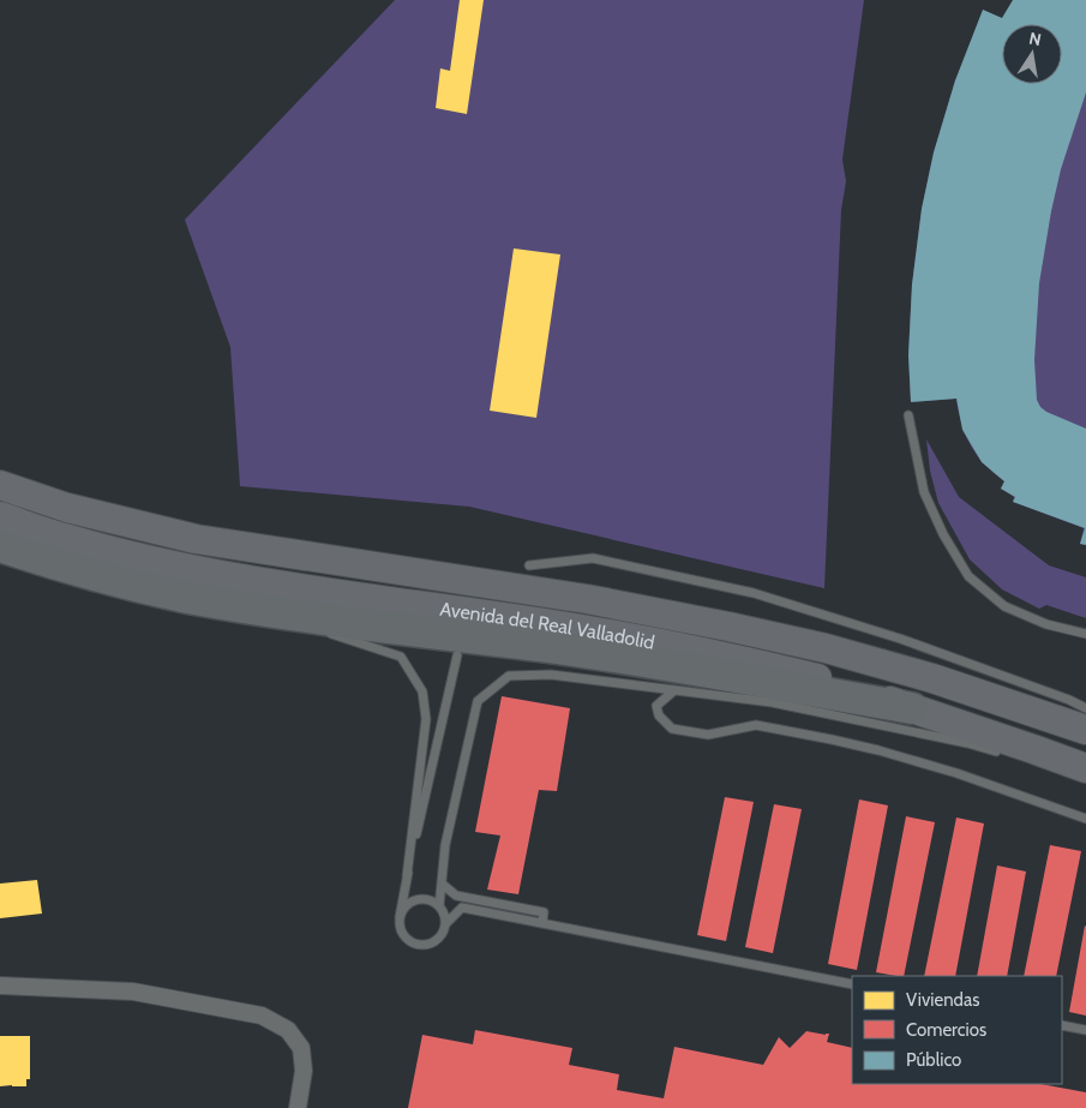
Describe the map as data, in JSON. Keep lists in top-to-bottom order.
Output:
{
  "streets": {
    "highway": ["Avenida del Real Valladolid"]
  },
  "legend": ["Viviendas", "Comercios", "Público"],
  "north": "top"
}
